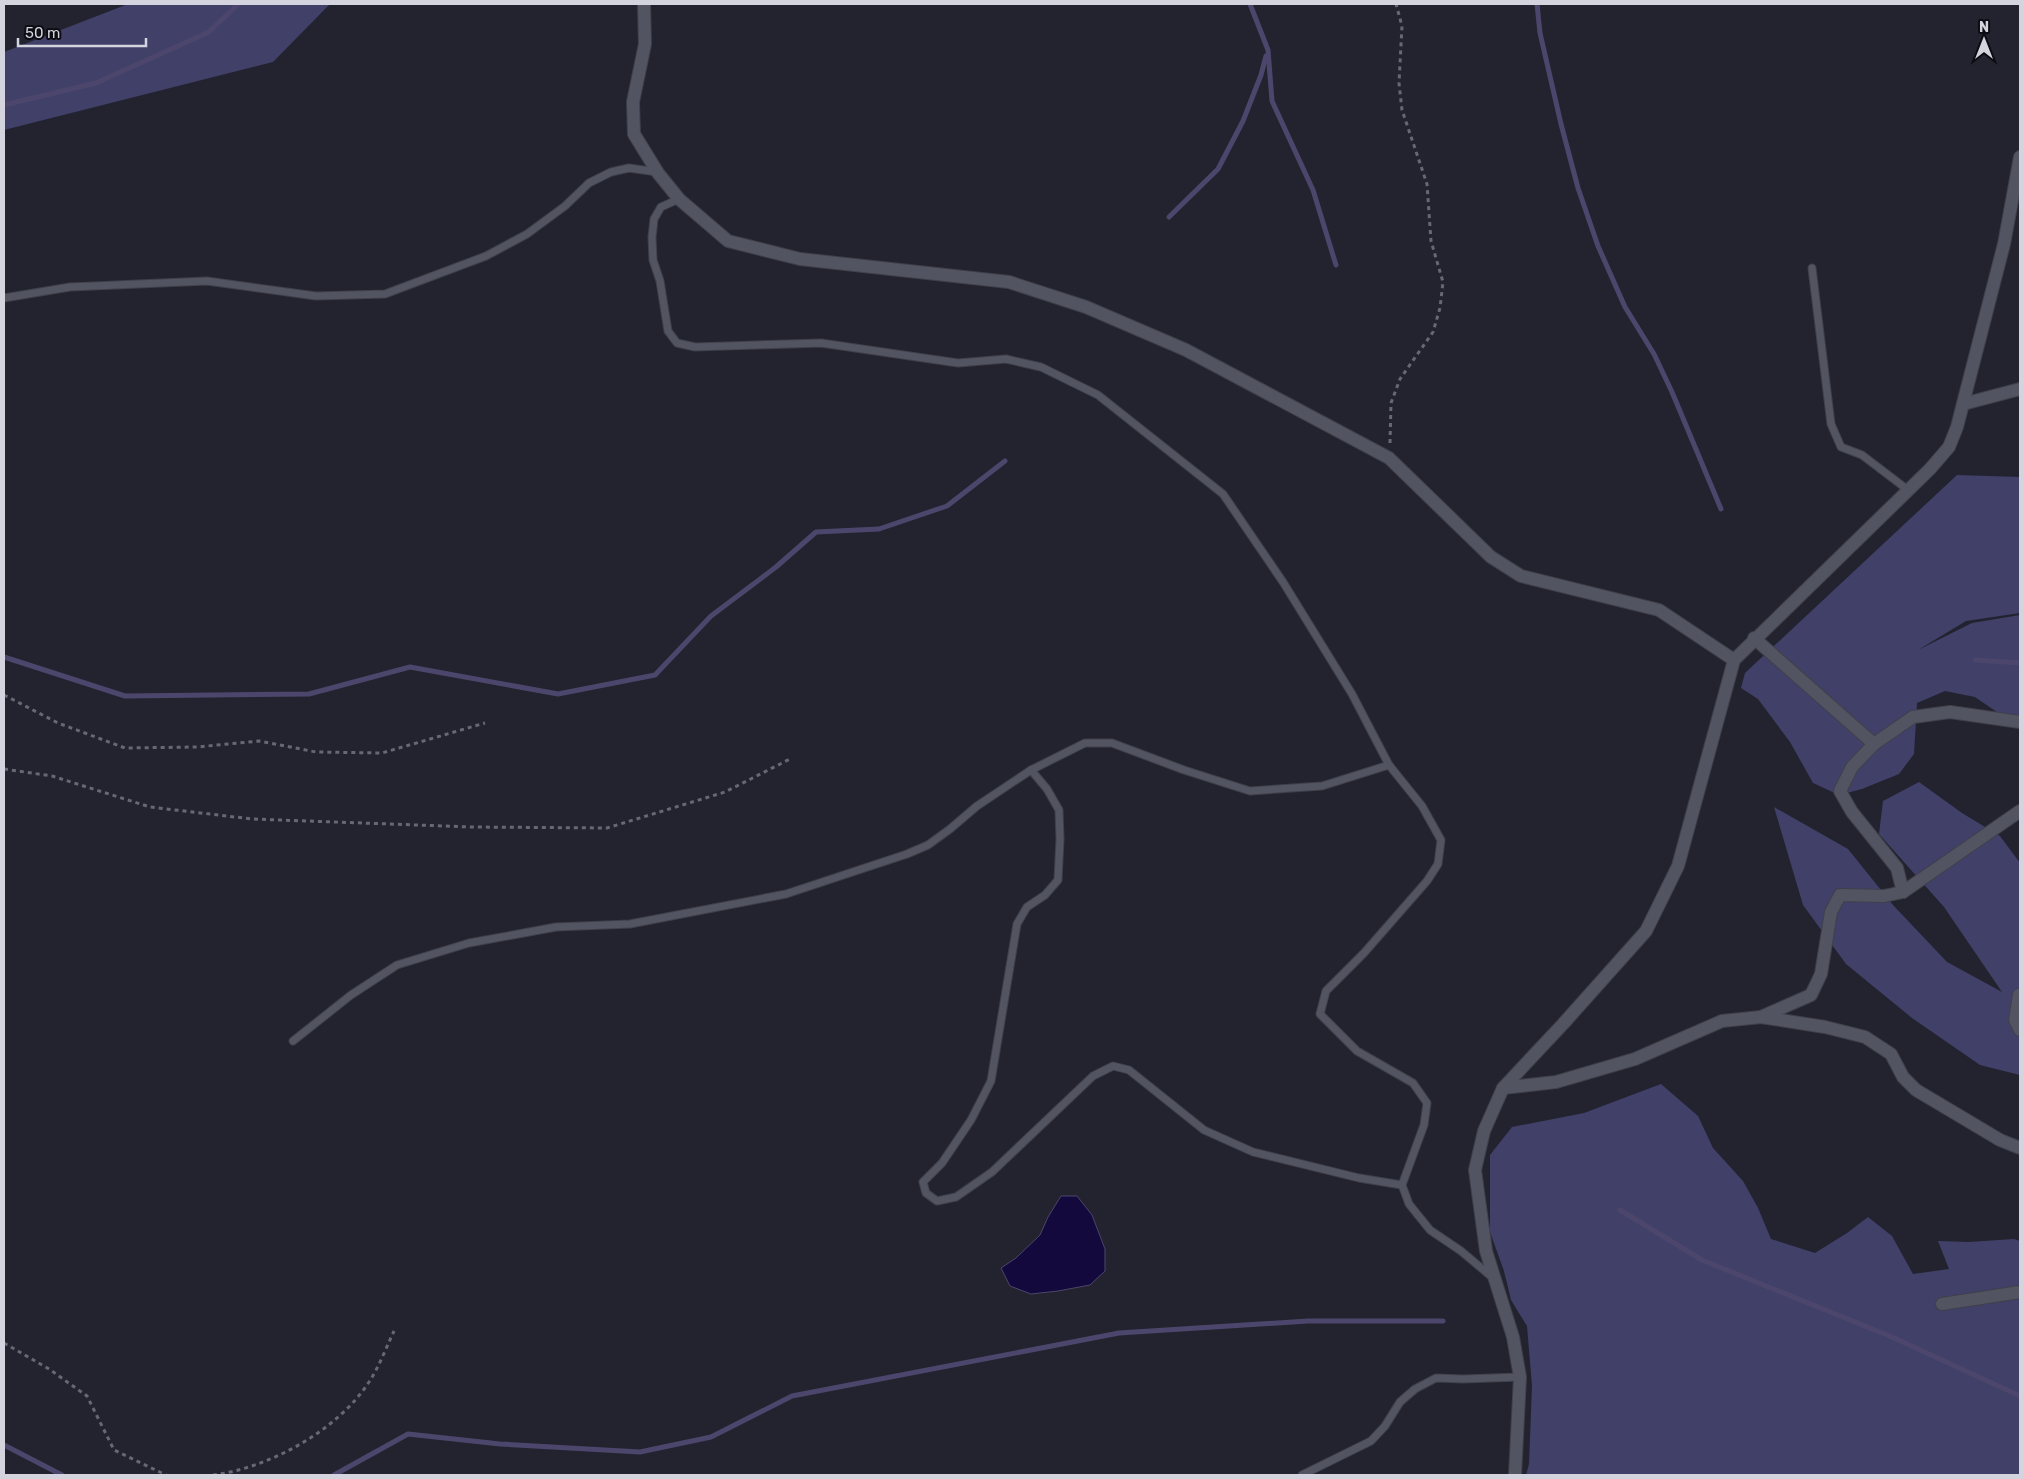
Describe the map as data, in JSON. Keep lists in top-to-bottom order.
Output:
{
  "scale_bar": "50 m",
  "north": "top"
}
